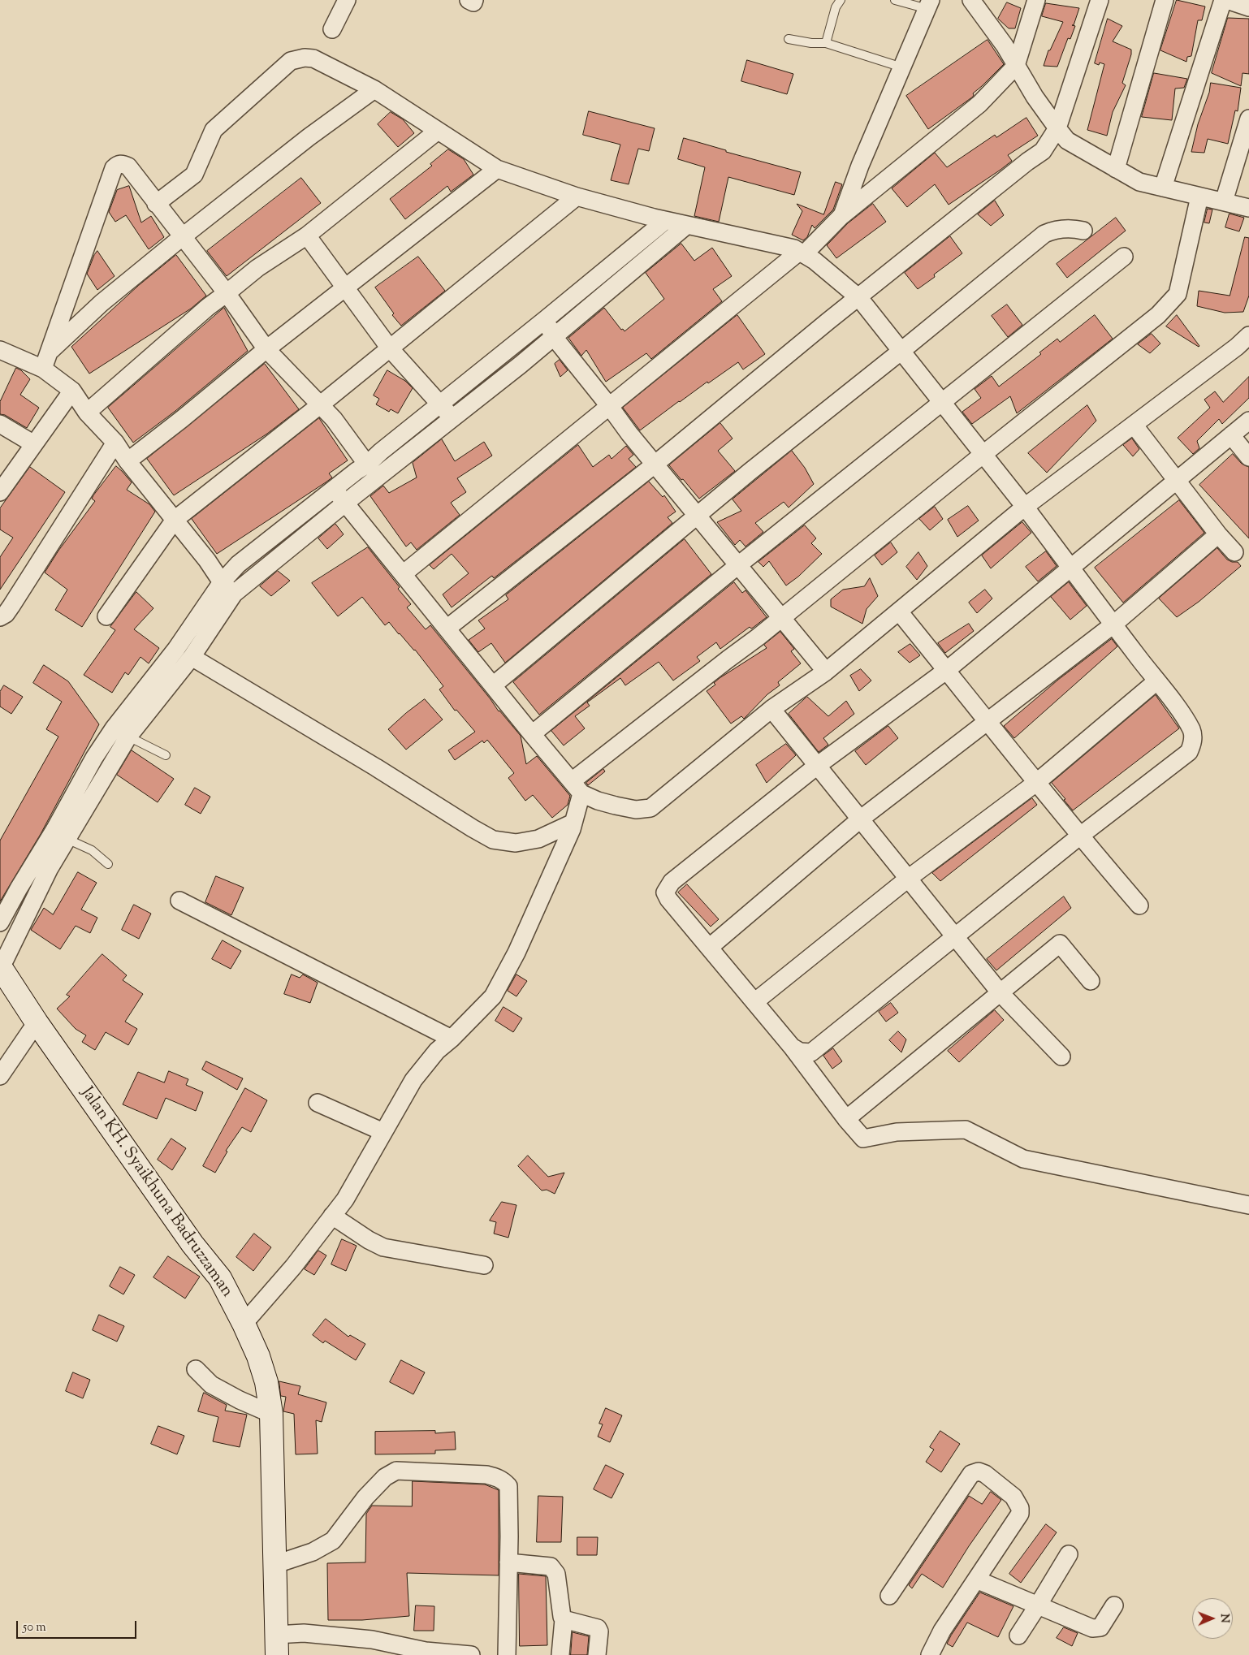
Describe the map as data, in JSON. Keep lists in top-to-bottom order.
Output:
{
  "streets": {
    "main road": ["Jalan KH. Syaikhuna Badruzzaman"]
  },
  "scale_bar": "50 m",
  "north": "right"
}
